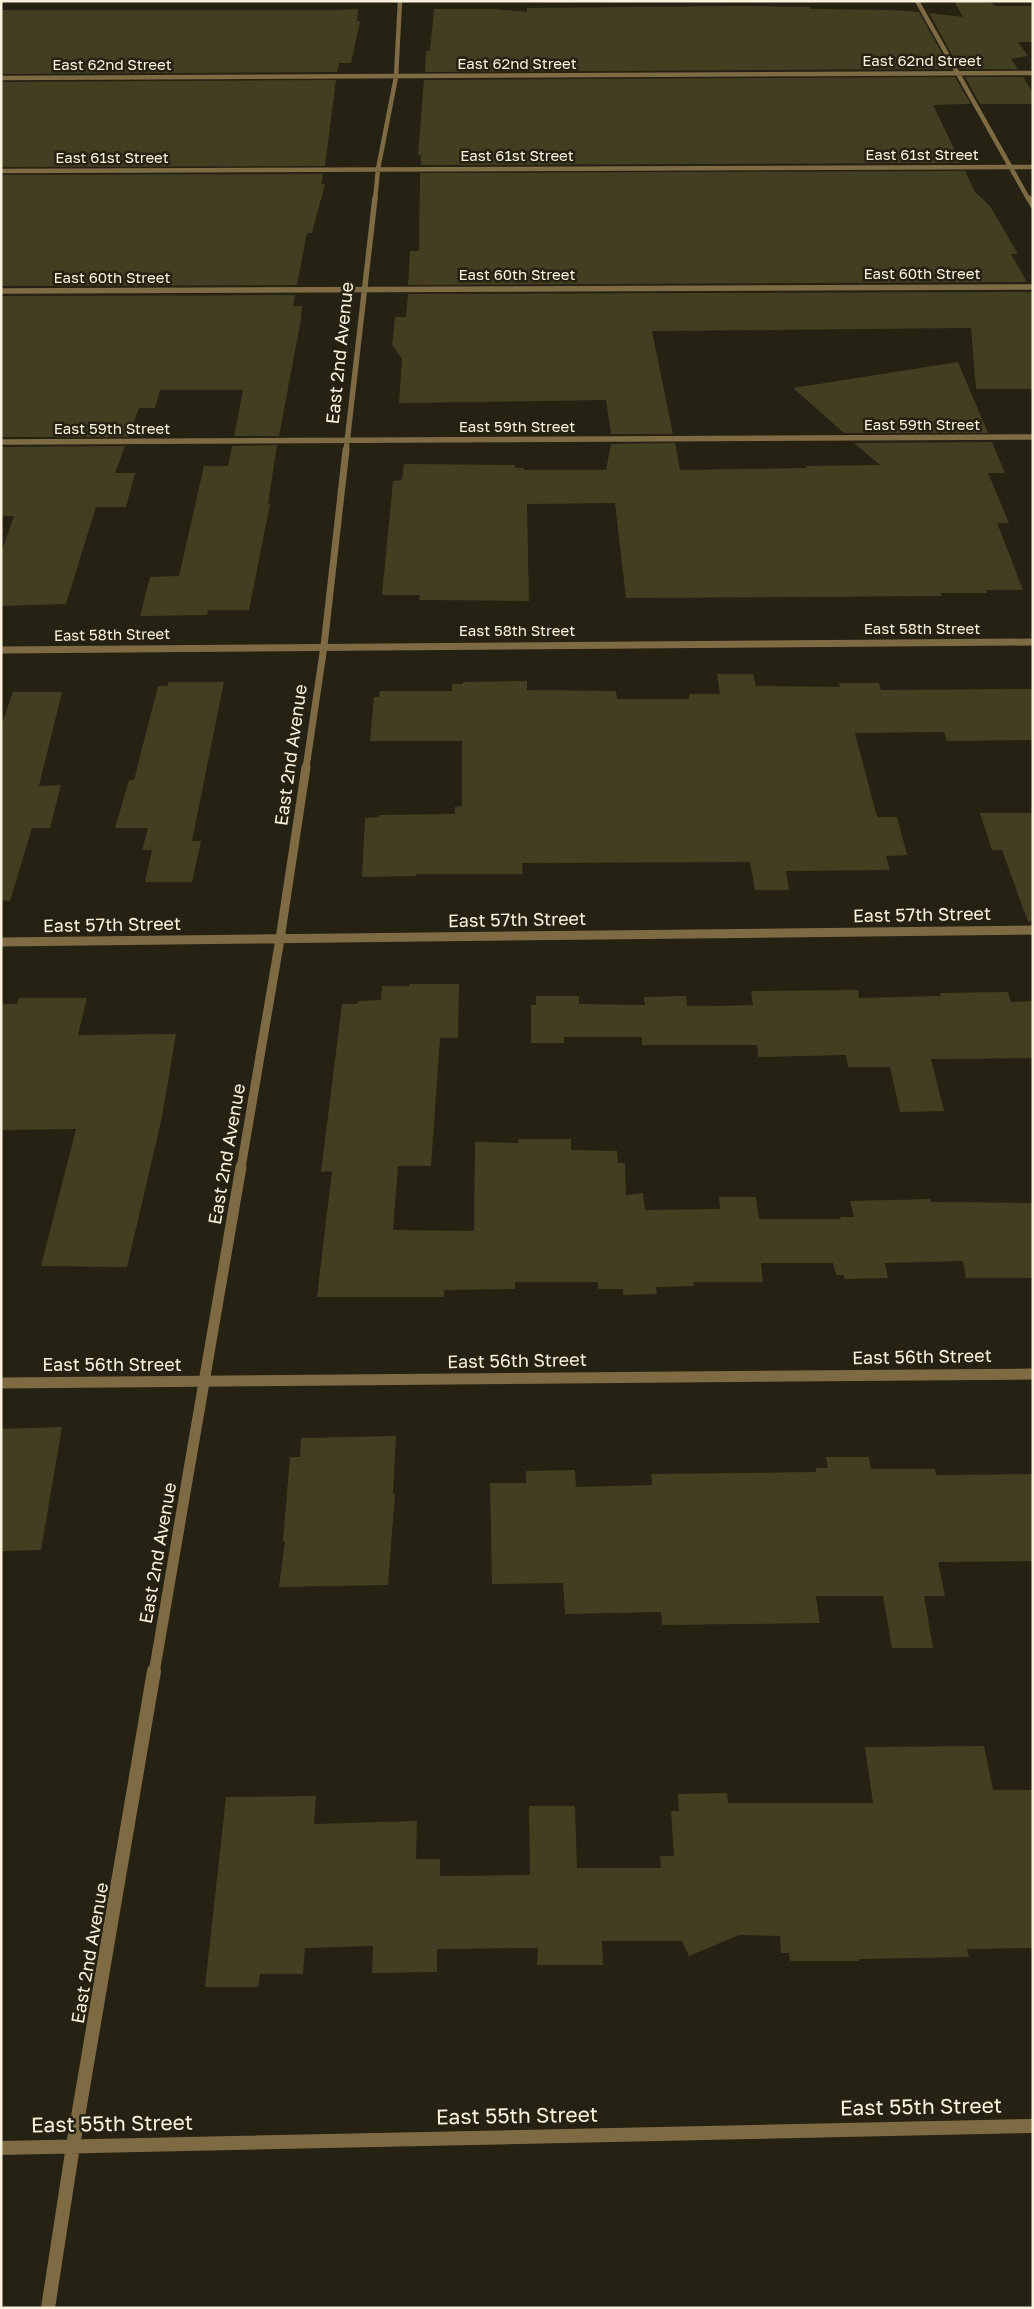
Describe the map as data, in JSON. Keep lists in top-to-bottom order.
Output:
{
  "streets": {
    "street": [
      "East 62nd Street",
      "East 61st Street",
      "East 60th Street",
      "East 2nd Avenue",
      "East 59th Street",
      "East 58th Street",
      "East 57th Street",
      "East 56th Street",
      "East 55th Street"
    ]
  },
  "crossings": [
    ["East 62nd Street", "East 2nd Avenue"],
    ["East 61st Street", "East 2nd Avenue"],
    ["East 60th Street", "East 2nd Avenue"],
    ["East 2nd Avenue", "East 59th Street"],
    ["East 2nd Avenue", "East 58th Street"],
    ["East 2nd Avenue", "East 57th Street"],
    ["East 2nd Avenue", "East 56th Street"],
    ["East 2nd Avenue", "East 55th Street"]
  ]
}
